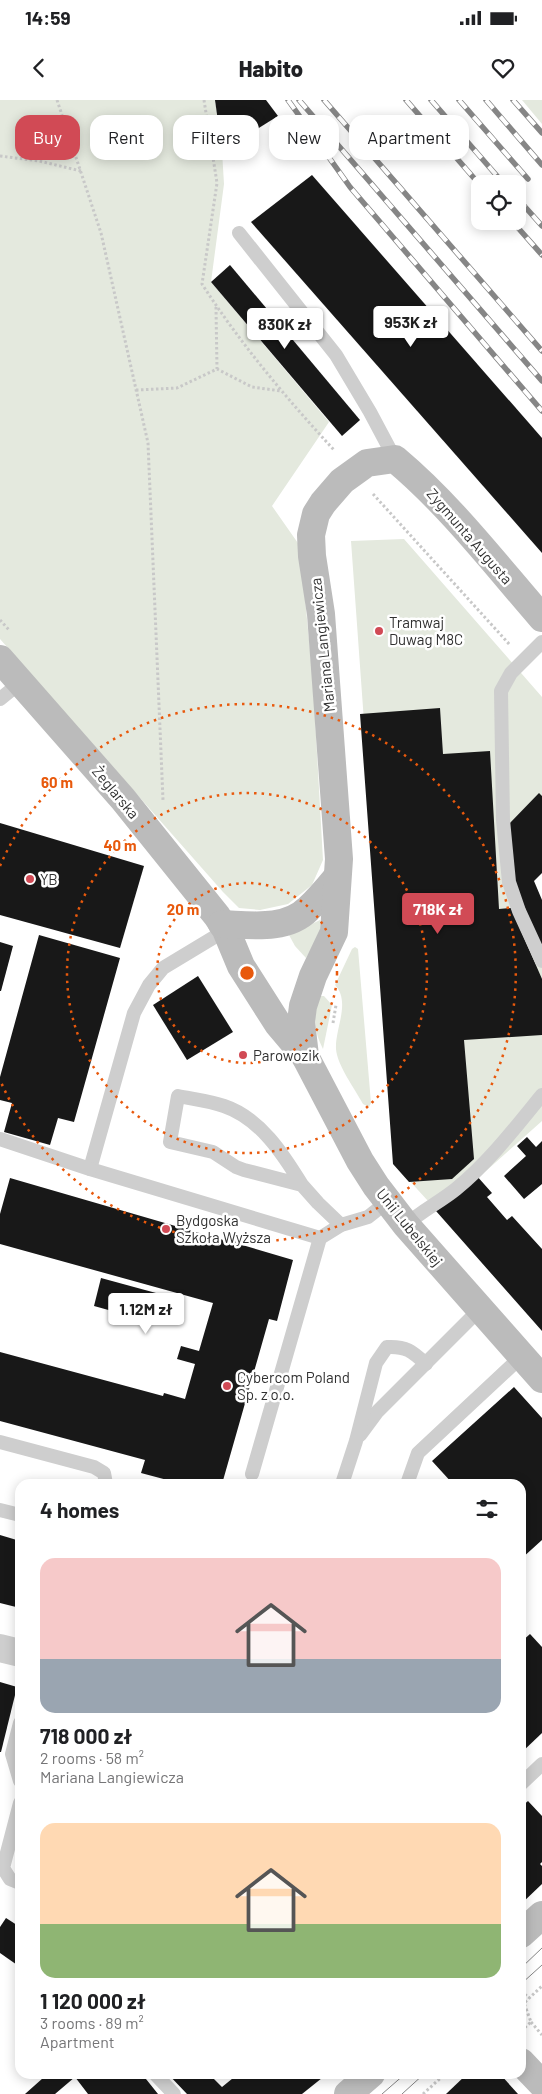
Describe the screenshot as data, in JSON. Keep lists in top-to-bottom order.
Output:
{
  "streets": {
    "street": [
      "Zygmunta Augusta",
      "Mariana Langiewicza",
      "Żeglarska",
      "Unii Lubelskiej"
    ]
  },
  "crossings": [
    ["Zygmunta Augusta", "Mariana Langiewicza"],
    ["Mariana Langiewicza", "Żeglarska"],
    ["Mariana Langiewicza", "Unii Lubelskiej"],
    ["Żeglarska", "Unii Lubelskiej"]
  ],
  "places": [
    "Tramwaj Duwag M8C",
    "YB",
    "Parowozik",
    "Bydgoska Szkoła Wyższa",
    "Cybercom Poland Sp. z o.o."
  ],
  "page": {
    "status": "14:59",
    "header": "Habito",
    "chip": [
      "Buy",
      "Rent",
      "Filters",
      "New",
      "Apartment"
    ],
    "price": [
      "953K zł",
      "830K zł",
      "718K zł",
      "1.12M zł"
    ],
    "heading": "4 homes",
    "list": [
      {
        "name": "718 000 zł",
        "note": "2 rooms · 58 m² · Mariana Langiewicza"
      },
      {
        "name": "1 120 000 zł",
        "note": "3 rooms · 89 m² · Apartment"
      }
    ]
  },
  "rings": ["60 m", "40 m", "20 m"]
}
